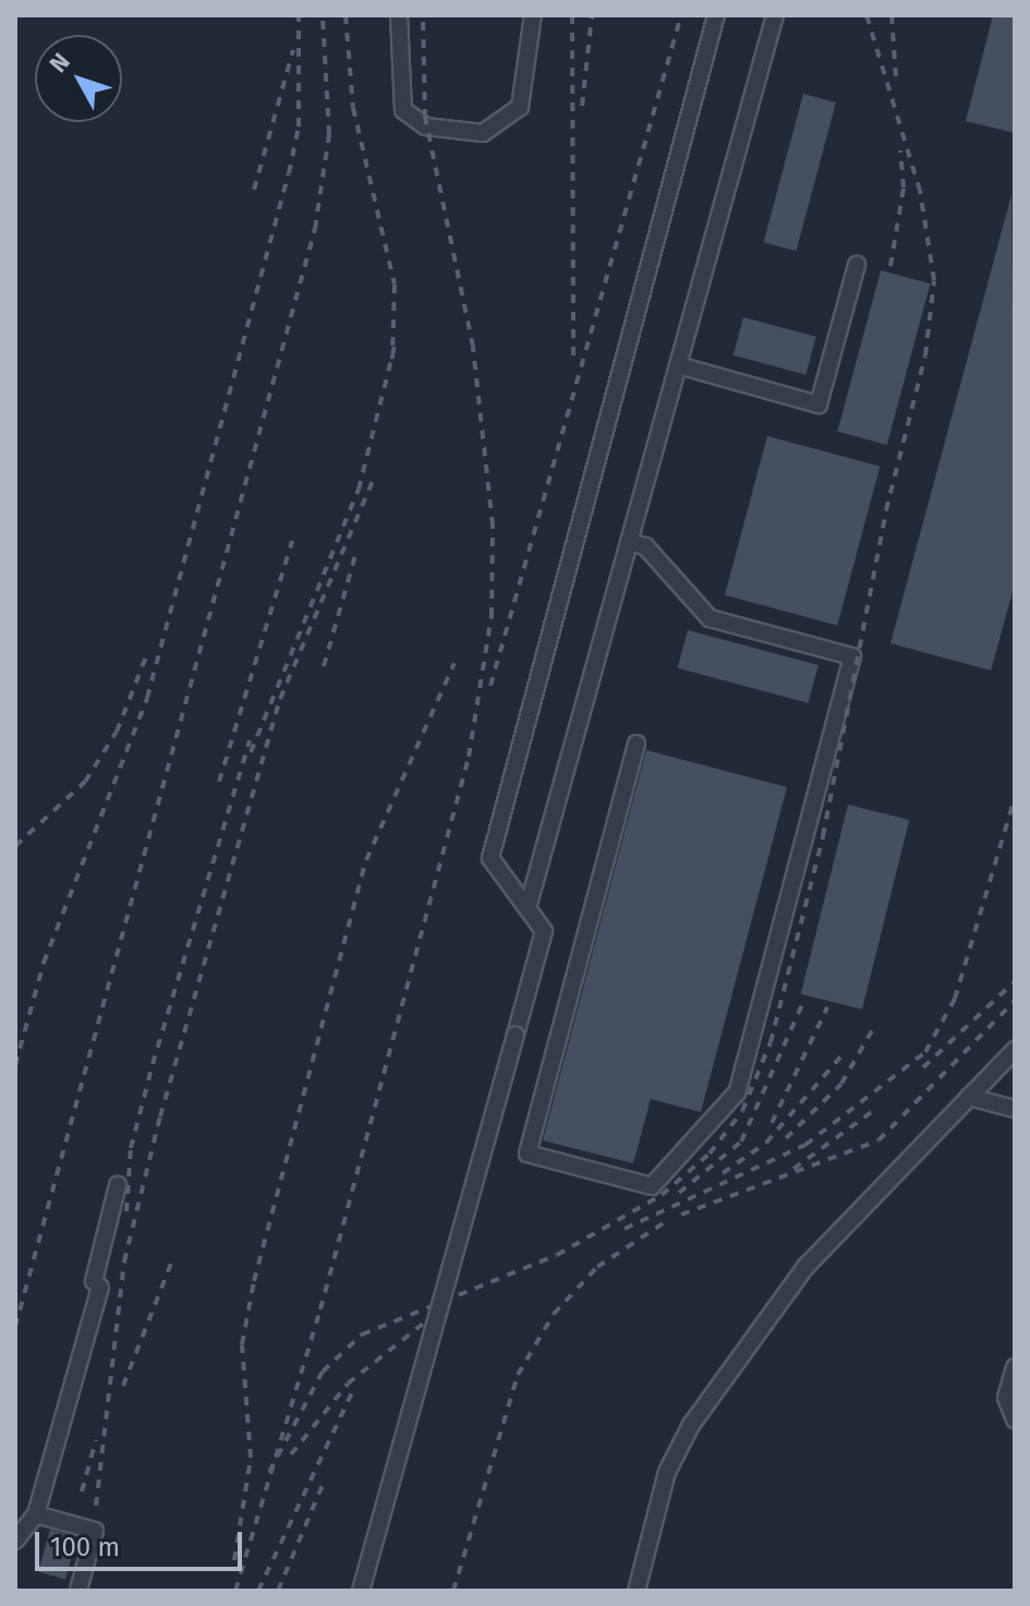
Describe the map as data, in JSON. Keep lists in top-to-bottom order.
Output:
{
  "scale_bar": "100 m",
  "north": "top left"
}
